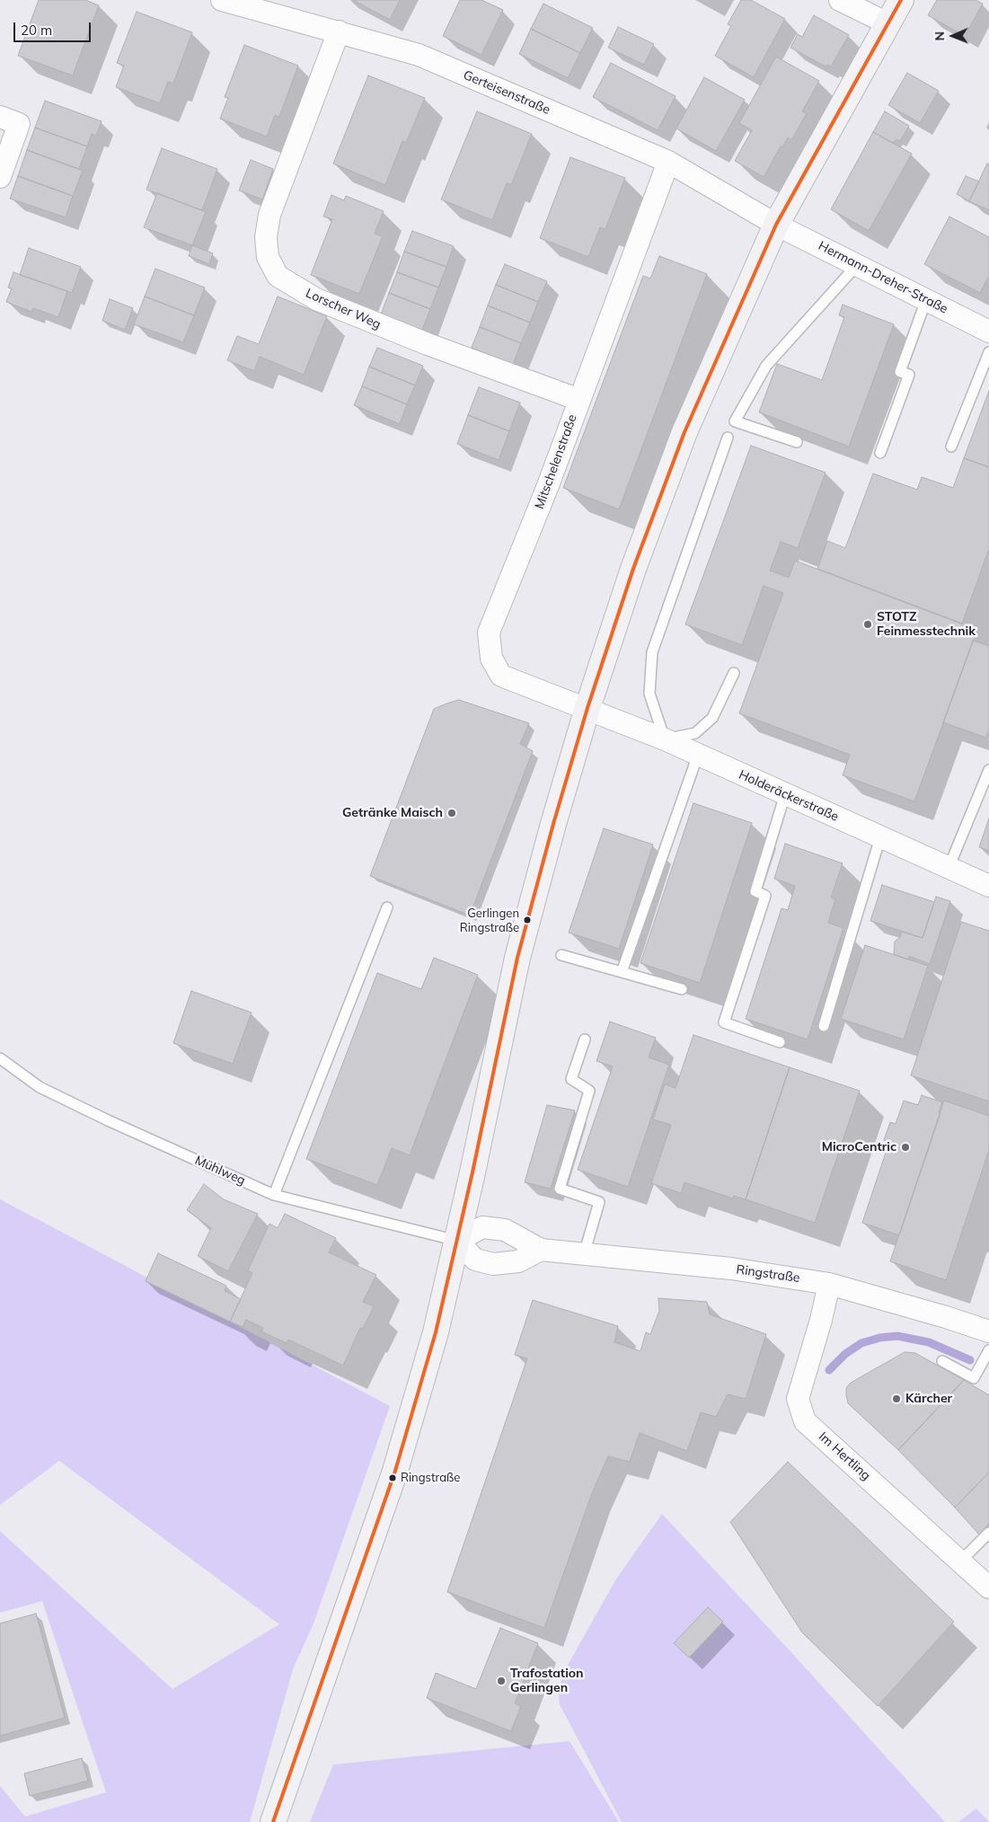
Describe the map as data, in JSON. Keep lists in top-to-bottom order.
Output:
{
  "streets": {
    "street": [
      "Gerteisenstraße",
      "Hermann-Dreher-Straße",
      "Lorscher Weg",
      "Mitschelenstraße",
      "Holderäckerstraße",
      "Ringstraße",
      "Im Hertling"
    ],
    "lane": ["Mühlweg"]
  },
  "crossings": [
    ["Gerteisenstraße", "Hermann-Dreher-Straße"],
    ["Gerteisenstraße", "Lorscher Weg"],
    ["Gerteisenstraße", "Mitschelenstraße"],
    ["Lorscher Weg", "Mitschelenstraße"],
    ["Mitschelenstraße", "Holderäckerstraße"],
    ["Mühlweg", "Ringstraße"],
    ["Ringstraße", "Im Hertling"]
  ],
  "places": [
    "STOTZ Feinmesstechnik",
    "Getränke Maisch",
    "Gerlingen Ringstraße",
    "MicroCentric",
    "Kärcher",
    "Ringstraße",
    "Trafostation Gerlingen"
  ],
  "scale_bar": "20 m",
  "north": "left"
}
